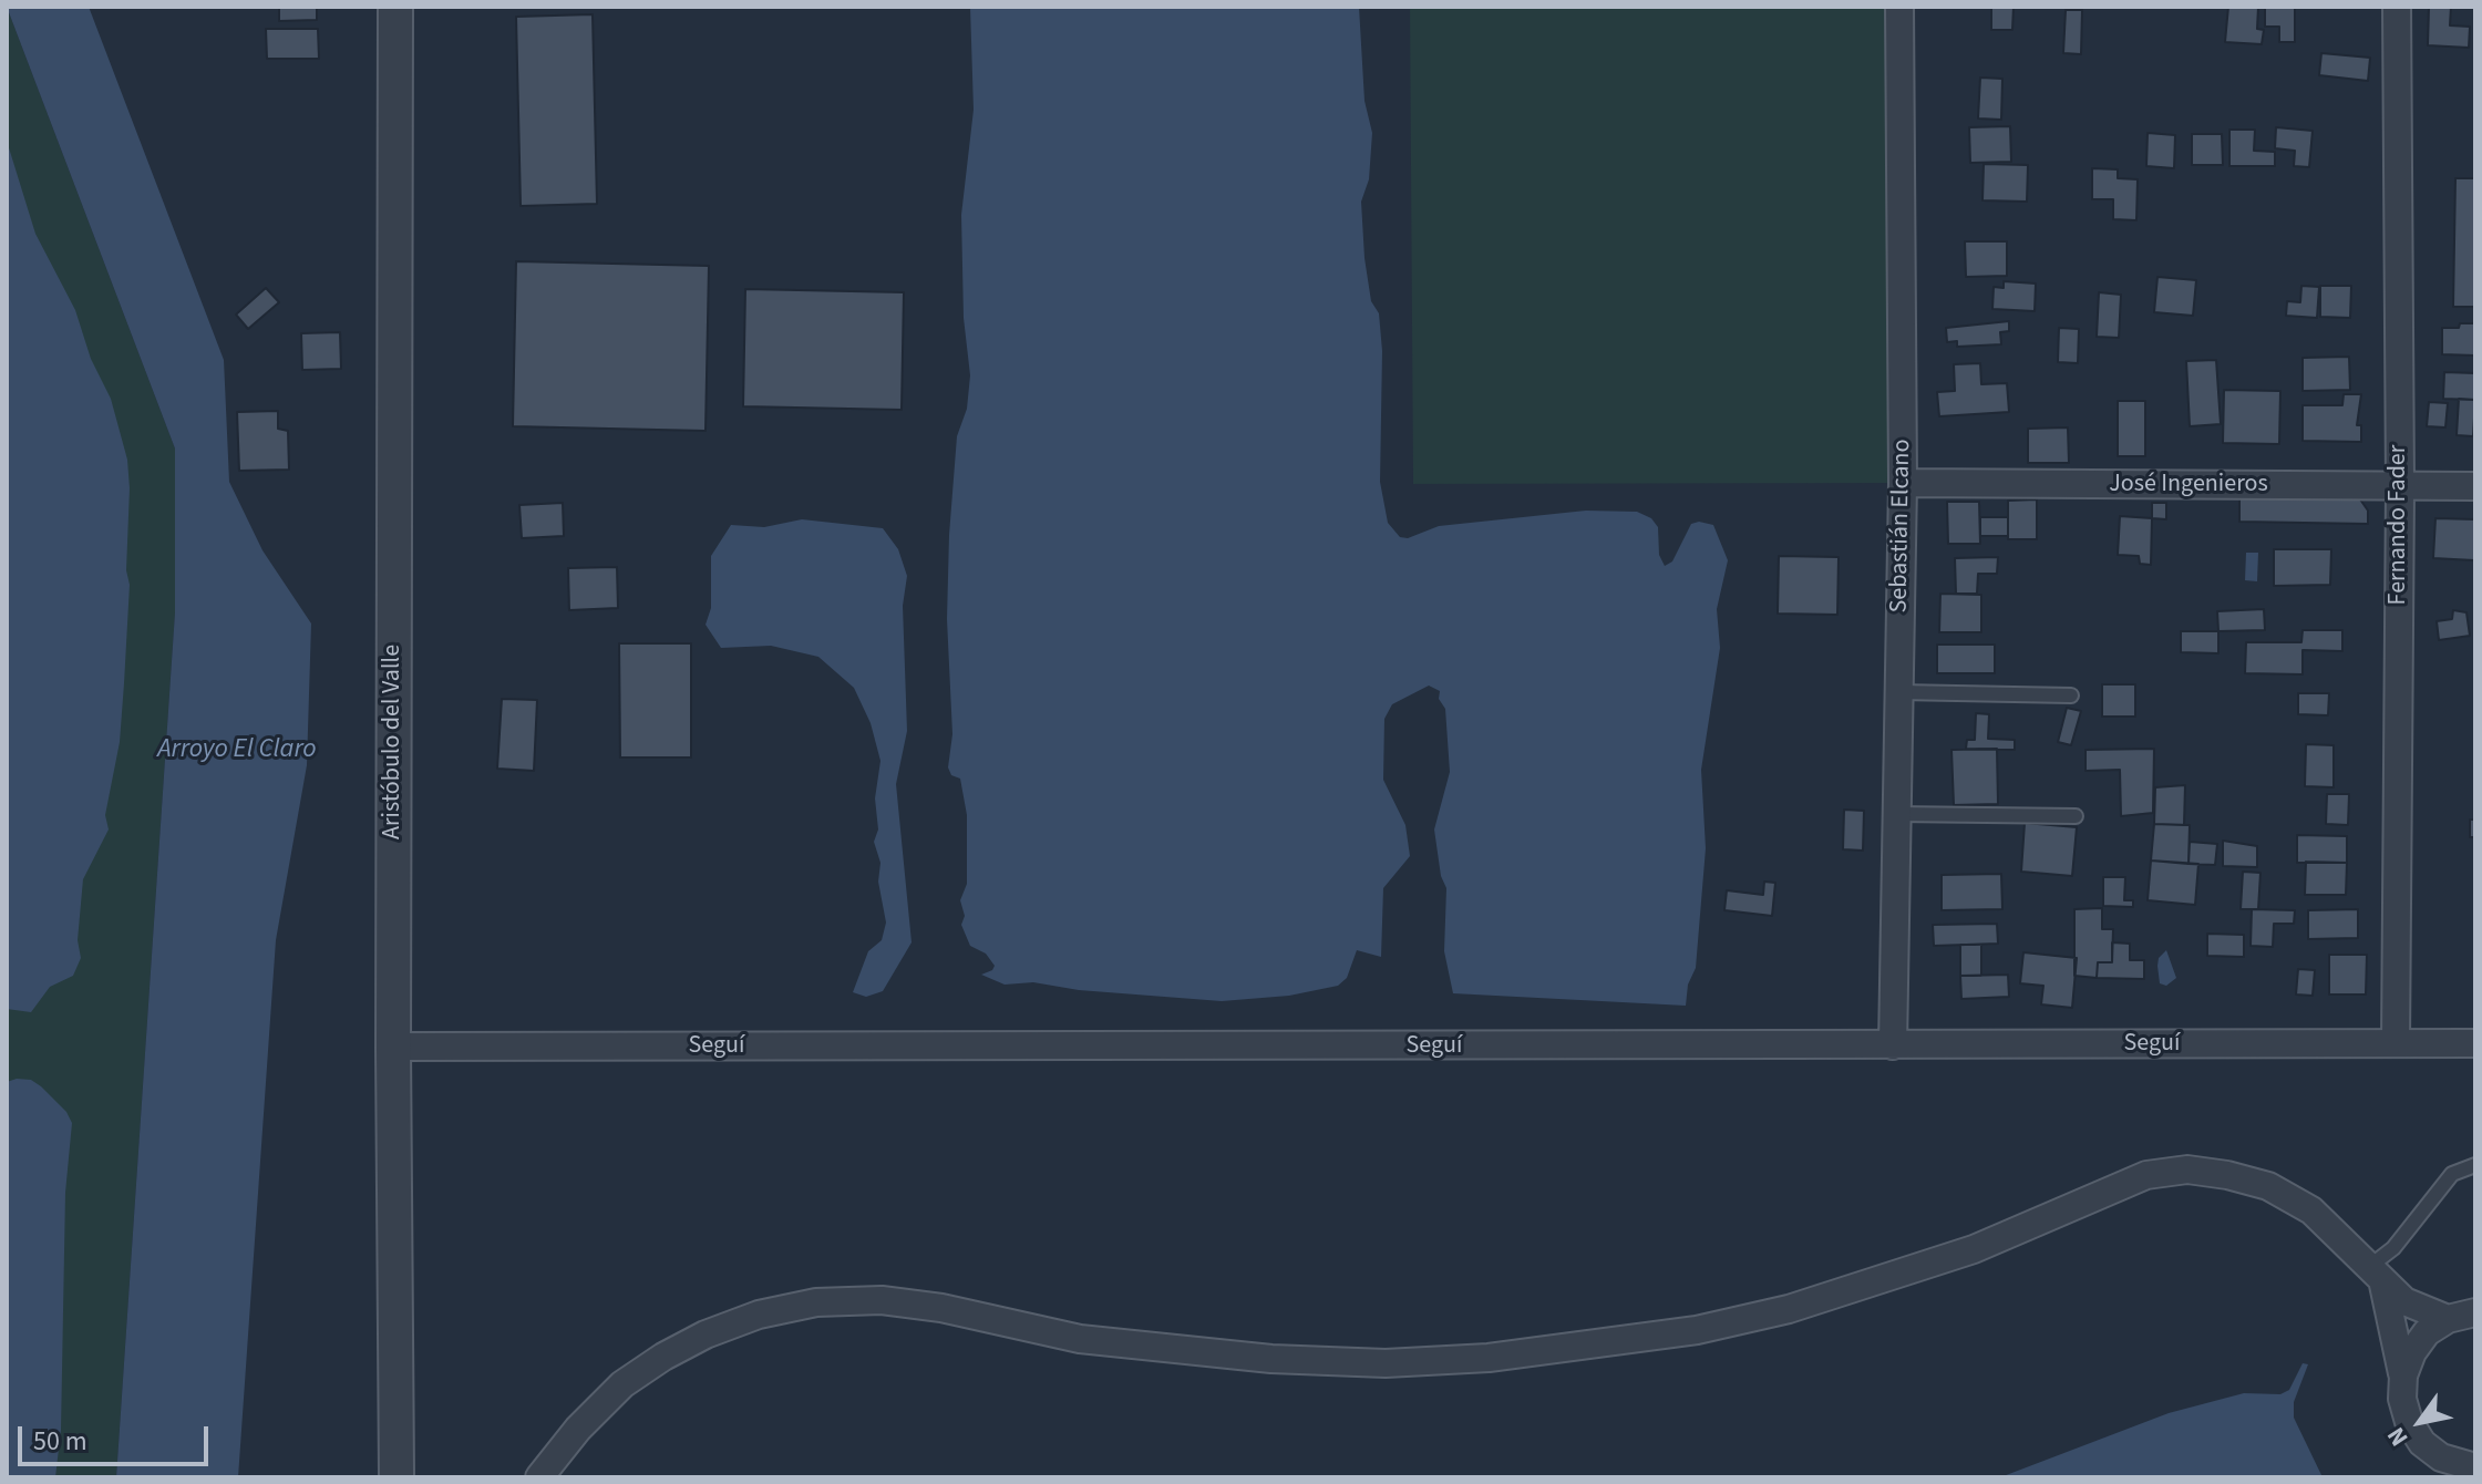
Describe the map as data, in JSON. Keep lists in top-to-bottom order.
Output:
{
  "streets": {
    "street": [
      "José Ingenieros",
      "Fernando Fader",
      "Sebastián Elcano",
      "Aristóbulo del Valle",
      "Seguí"
    ]
  },
  "crossings": [
    ["José Ingenieros", "Fernando Fader"],
    ["José Ingenieros", "Sebastián Elcano"],
    ["Fernando Fader", "Seguí"],
    ["Sebastián Elcano", "Seguí"],
    ["Aristóbulo del Valle", "Seguí"]
  ],
  "water": ["Arroyo El Claro"],
  "scale_bar": "50 m",
  "north": "bottom left"
}
